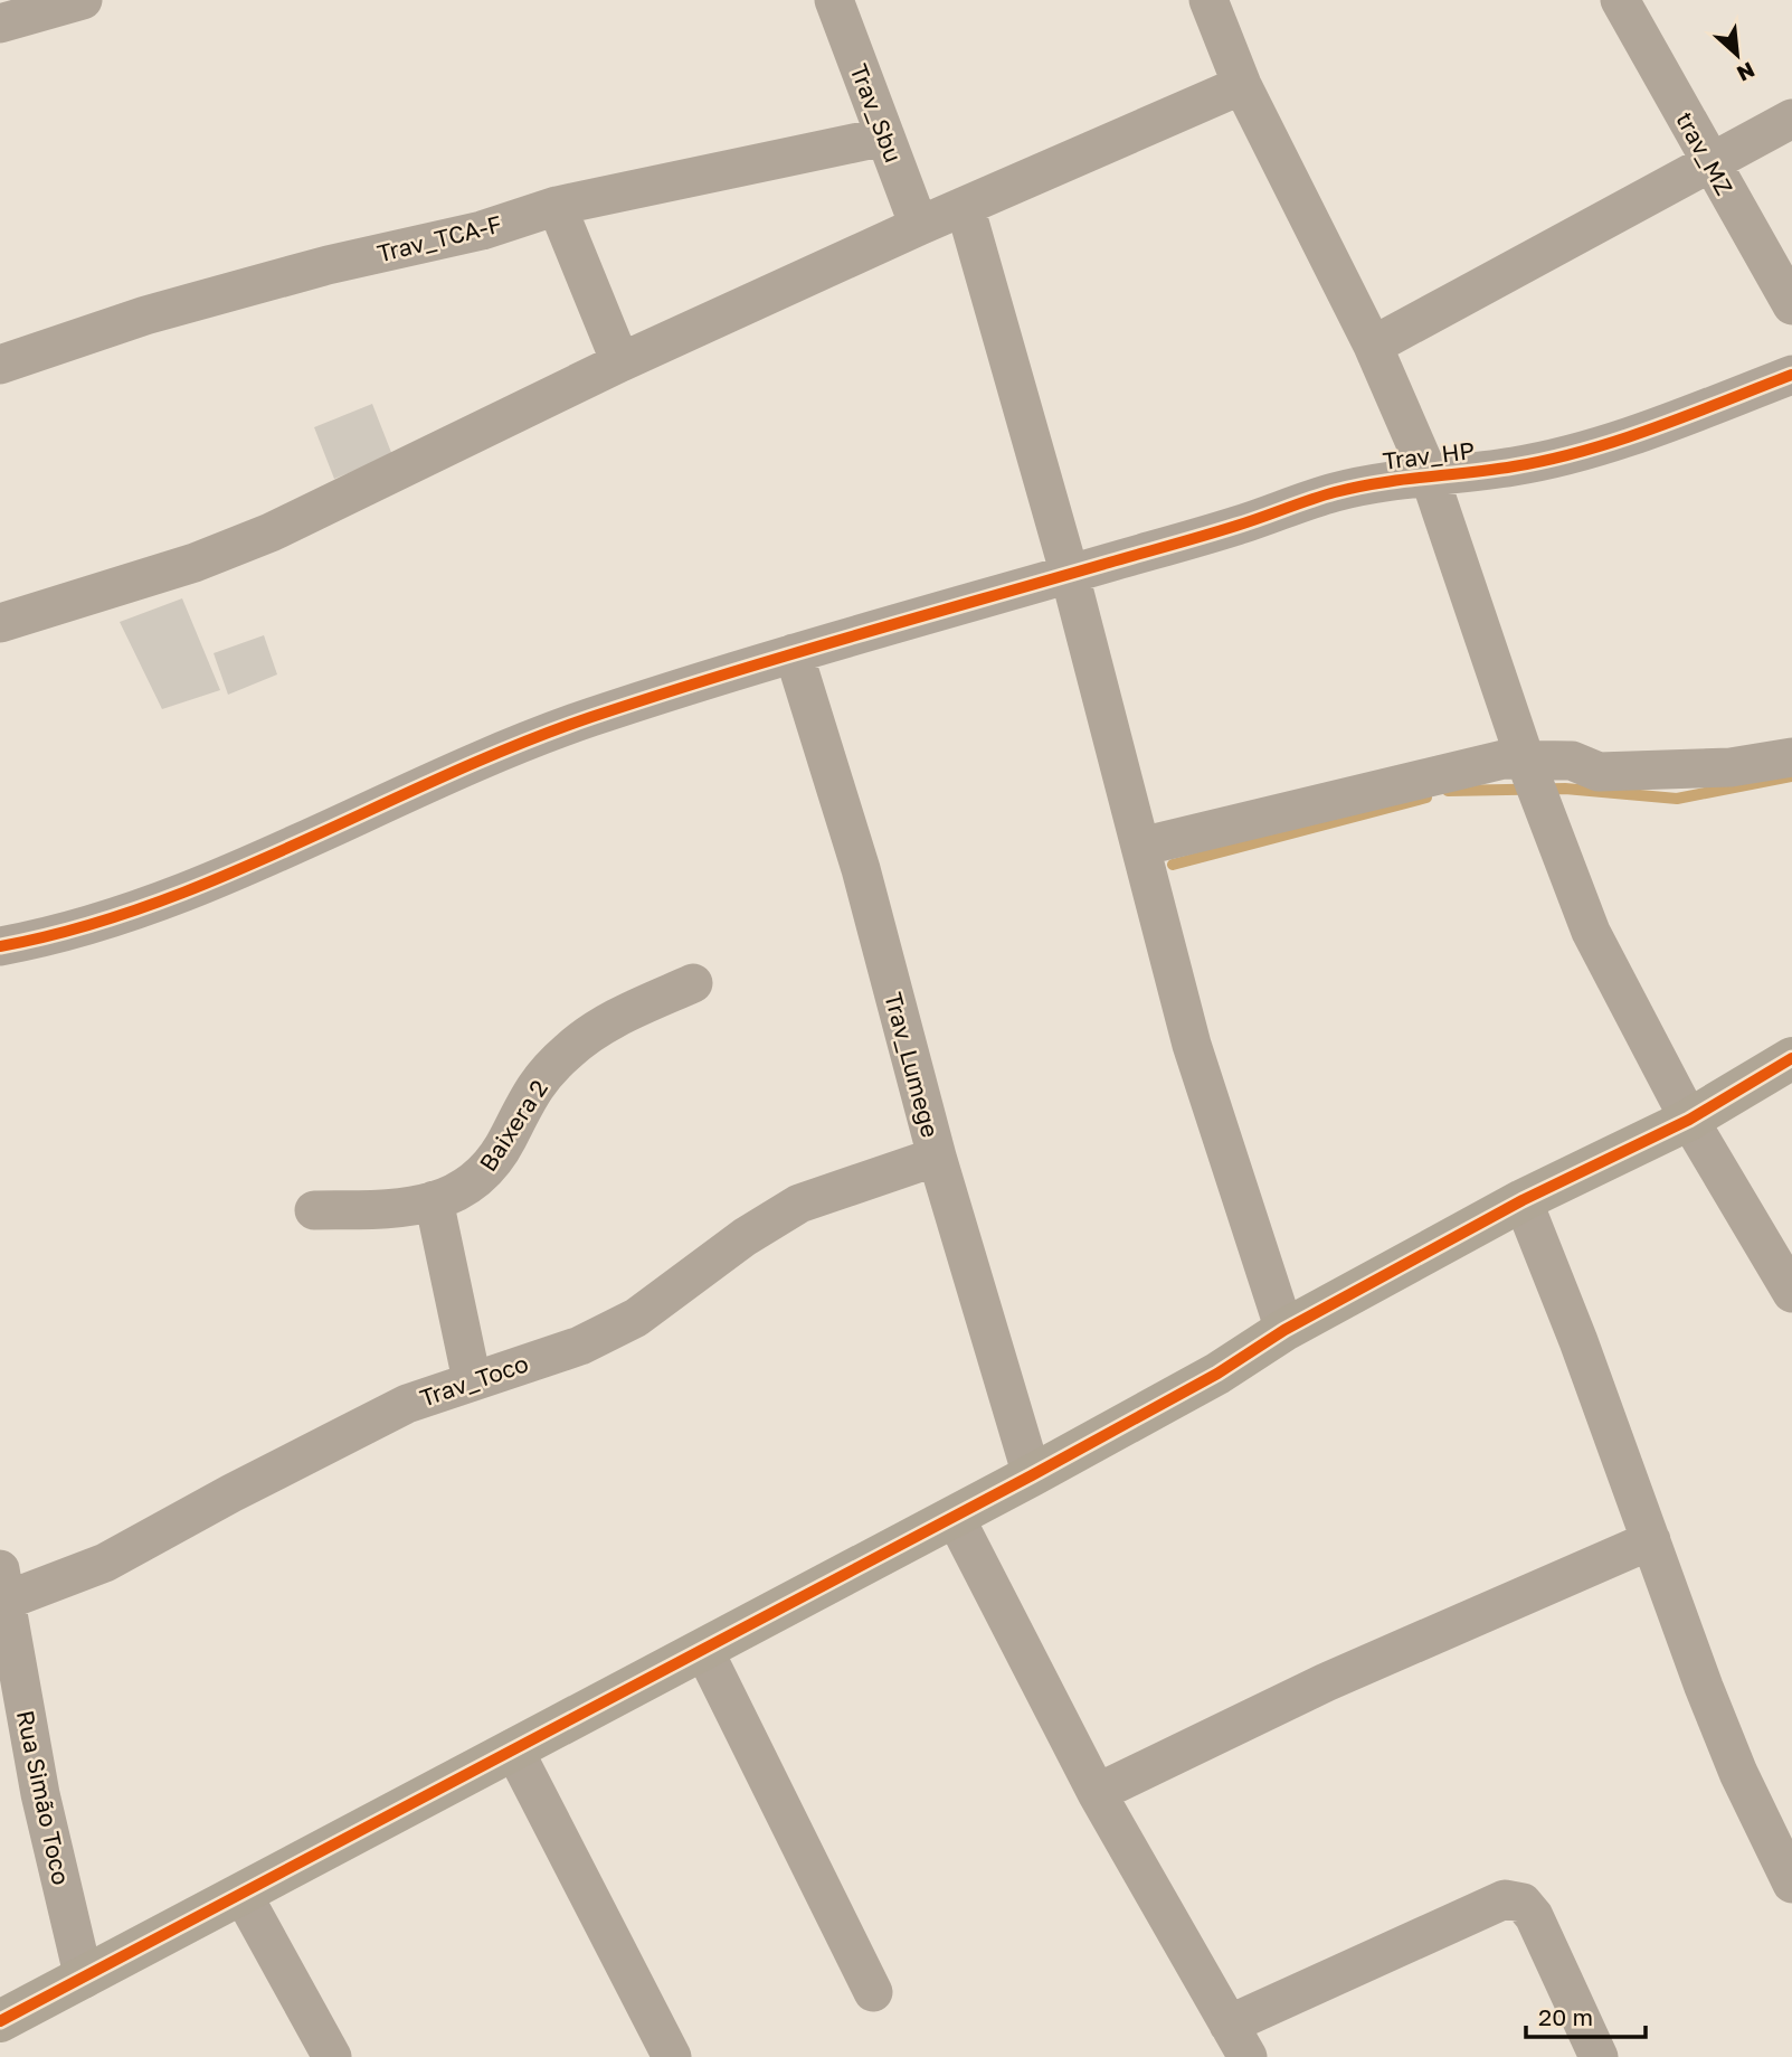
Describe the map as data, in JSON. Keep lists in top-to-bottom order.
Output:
{
  "streets": {
    "street": [
      "Trav_Sbu",
      "trav_MZ",
      "Trav_TCA-F",
      "Trav_HP",
      "Trav_Lumege",
      "Baixera 2",
      "Trav_Toco",
      "Rua Simão Toco"
    ]
  },
  "crossings": [
    ["Trav_Sbu", "Trav_TCA-F"],
    ["Trav_HP", "Trav_Lumege"],
    ["Trav_Lumege", "Trav_Toco"],
    ["Trav_Toco", "Rua Simão Toco"]
  ],
  "scale_bar": "20 m",
  "north": "bottom right"
}
